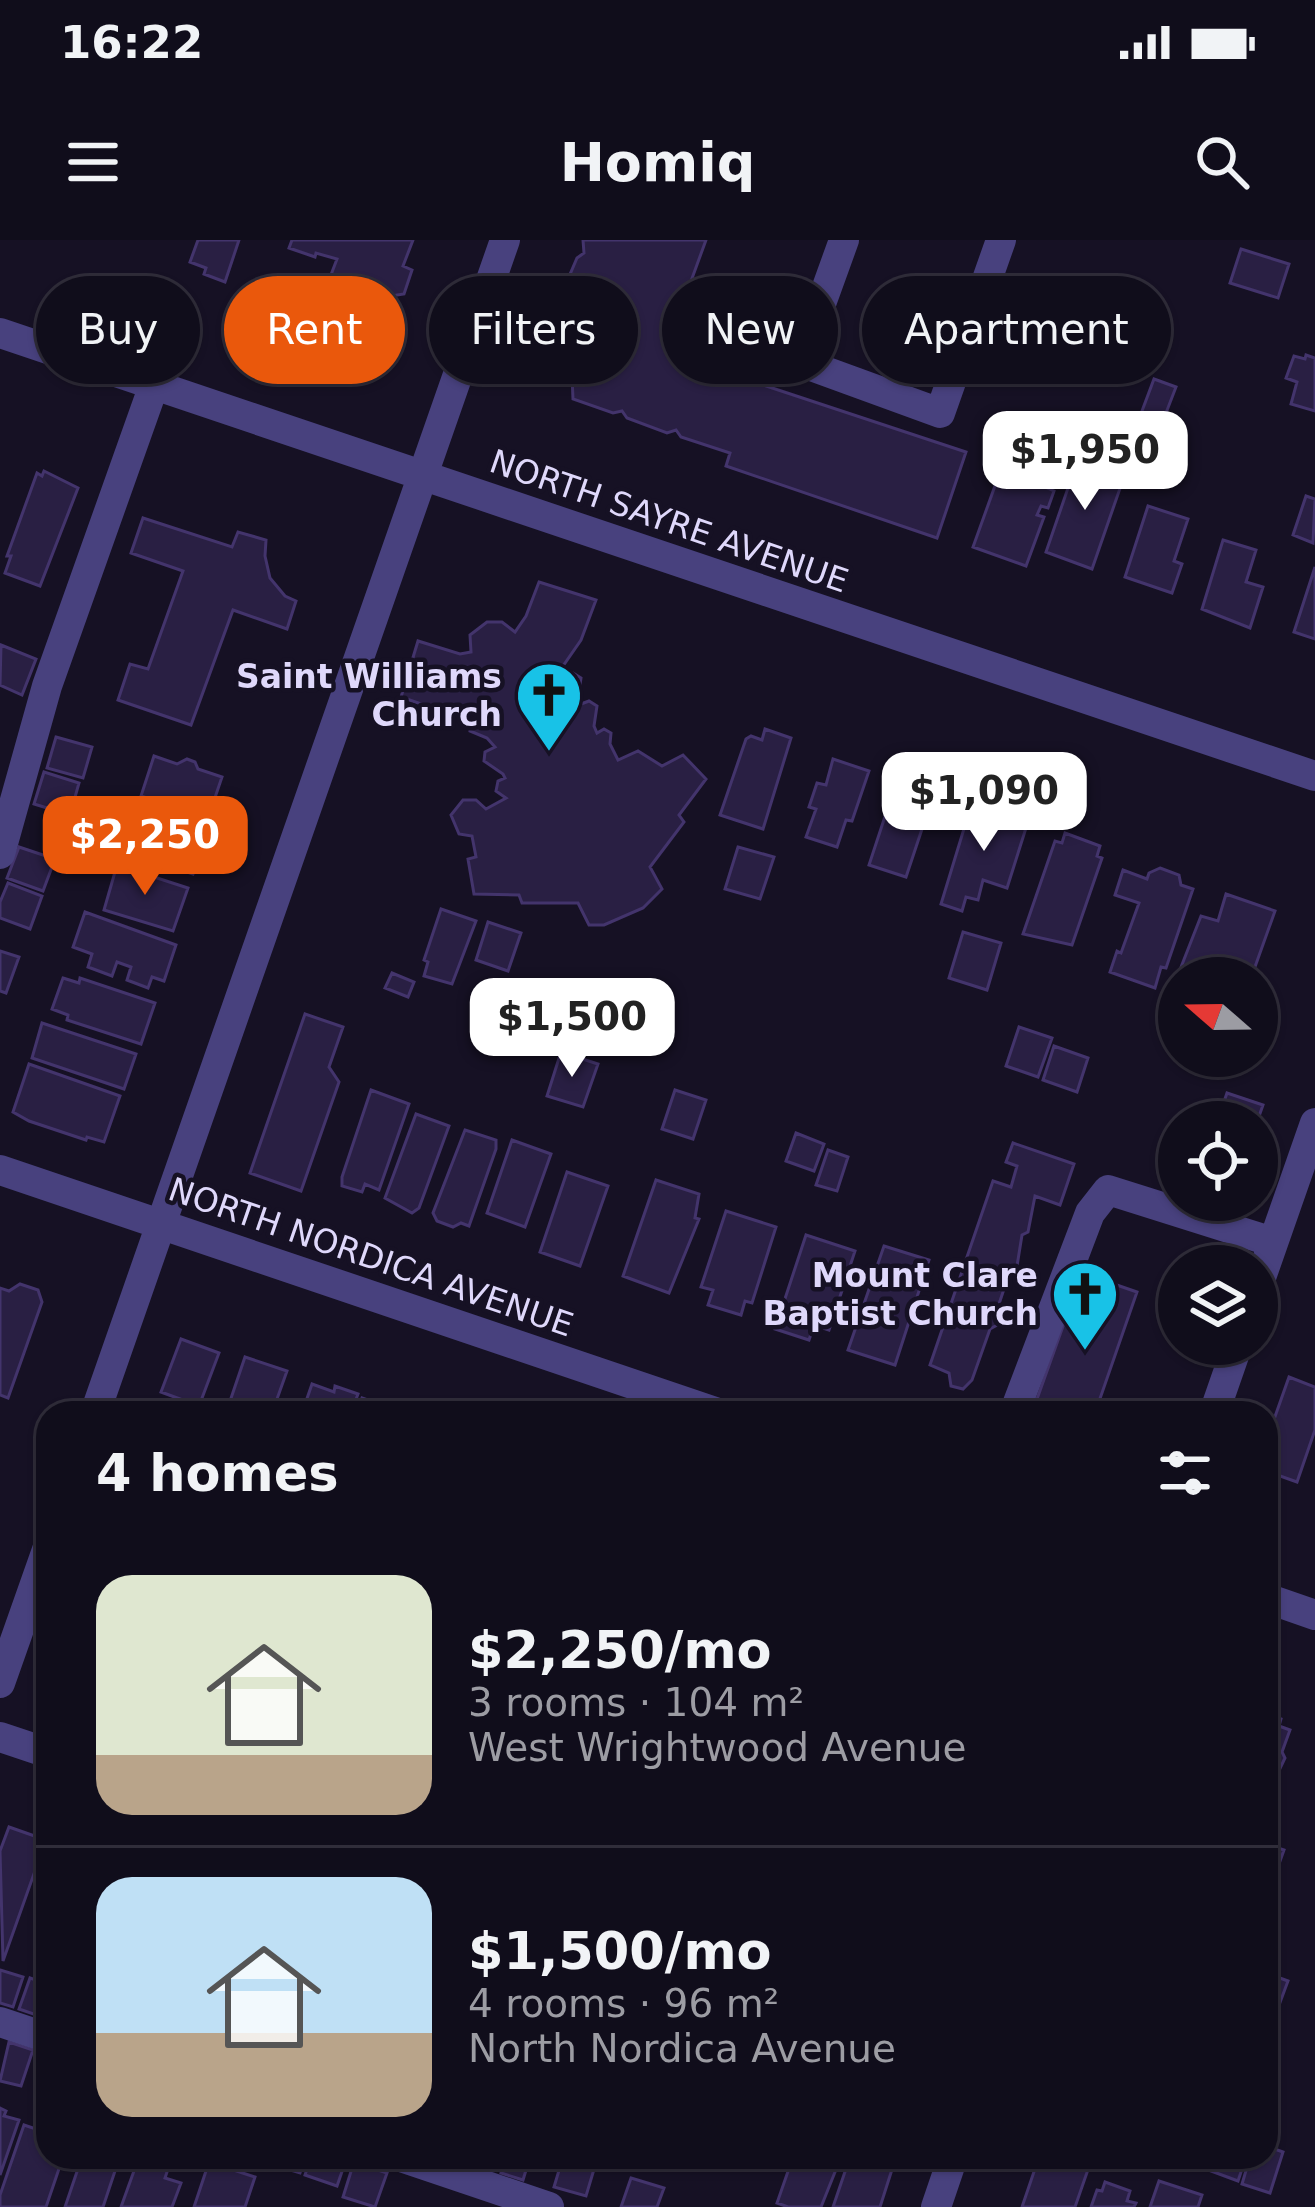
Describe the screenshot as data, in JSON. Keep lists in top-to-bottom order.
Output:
{
  "streets": {
    "street": ["NORTH SAYRE AVENUE", "NORTH NORDICA AVENUE"]
  },
  "places": {
    "church": ["Saint Williams Church", "Mount Clare Baptist Church"]
  },
  "north": "left",
  "page": {
    "status": "16:22",
    "header": "Homiq",
    "chip": [
      "Buy",
      "Rent",
      "Filters",
      "New",
      "Apartment"
    ],
    "price": [
      "$1,950",
      "$1,090",
      "$2,250",
      "$1,500"
    ],
    "heading": "4 homes",
    "list": [
      {
        "name": "$2,250/mo",
        "note": "3 rooms · 104 m² · West Wrightwood Avenue"
      },
      {
        "name": "$1,500/mo",
        "note": "4 rooms · 96 m² · North Nordica Avenue"
      }
    ]
  }
}
